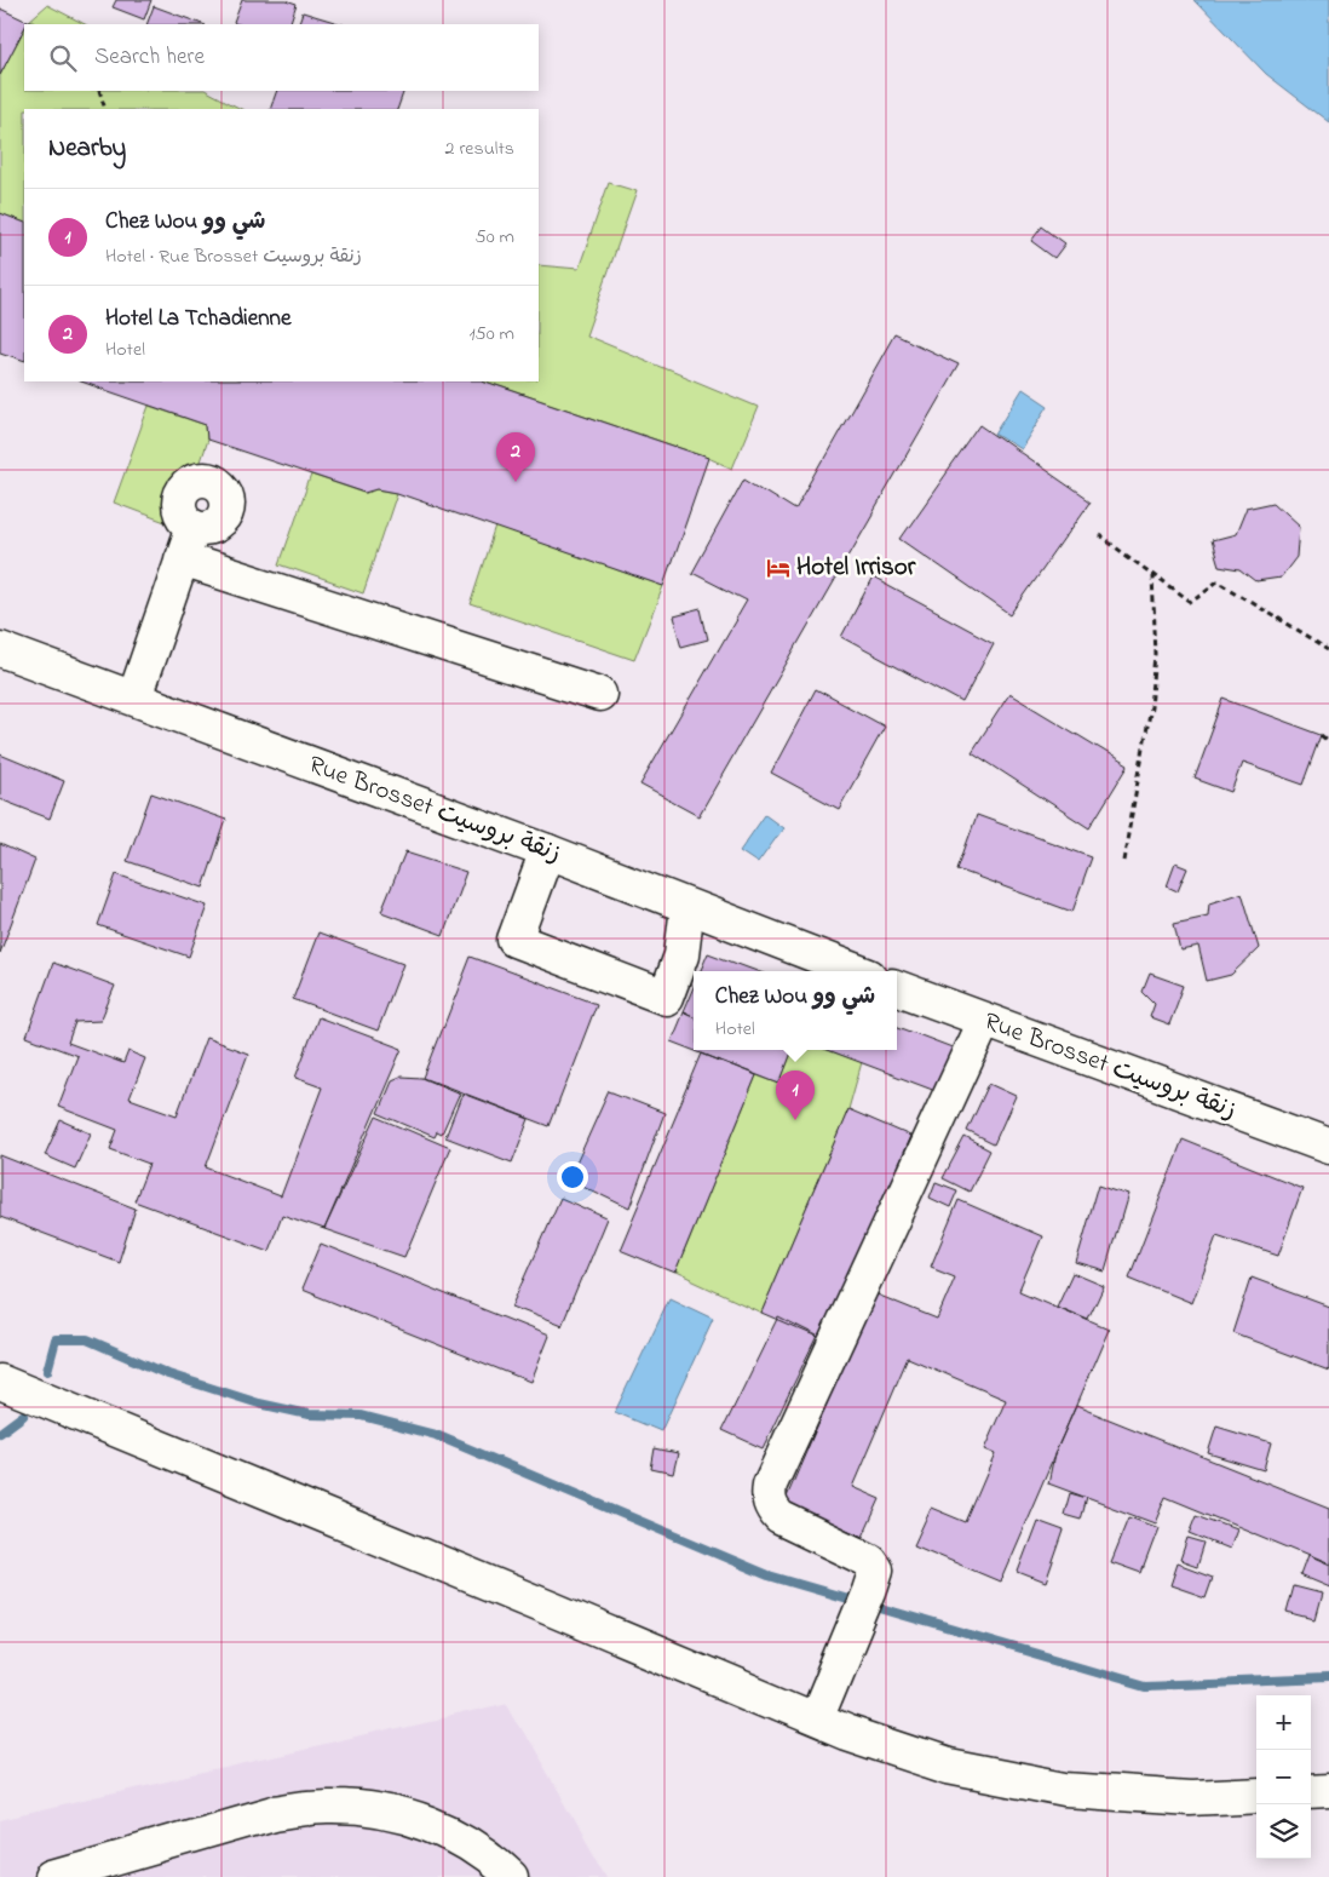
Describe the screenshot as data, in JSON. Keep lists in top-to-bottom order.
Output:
{
  "streets": {
    "street": ["Rue Brosset زنقة بروسيت"]
  },
  "places": {
    "hotel": ["Hotel Irrisor"]
  },
  "page": {
    "search": "Search here",
    "heading": ["Nearby", "2 results"],
    "list": [
      {
        "mark": "1",
        "name": "Chez Wou شي وو",
        "note": "Hotel · Rue Brosset زنقة بروسيت",
        "value": "50 m"
      },
      {
        "mark": "2",
        "name": "Hotel La Tchadienne",
        "note": "Hotel",
        "value": "150 m"
      }
    ],
    "pins": ["2", "1"],
    "popup": ["Chez Wou شي وو", "Hotel"],
    "map_buttons": ["+", "−"]
  }
}
